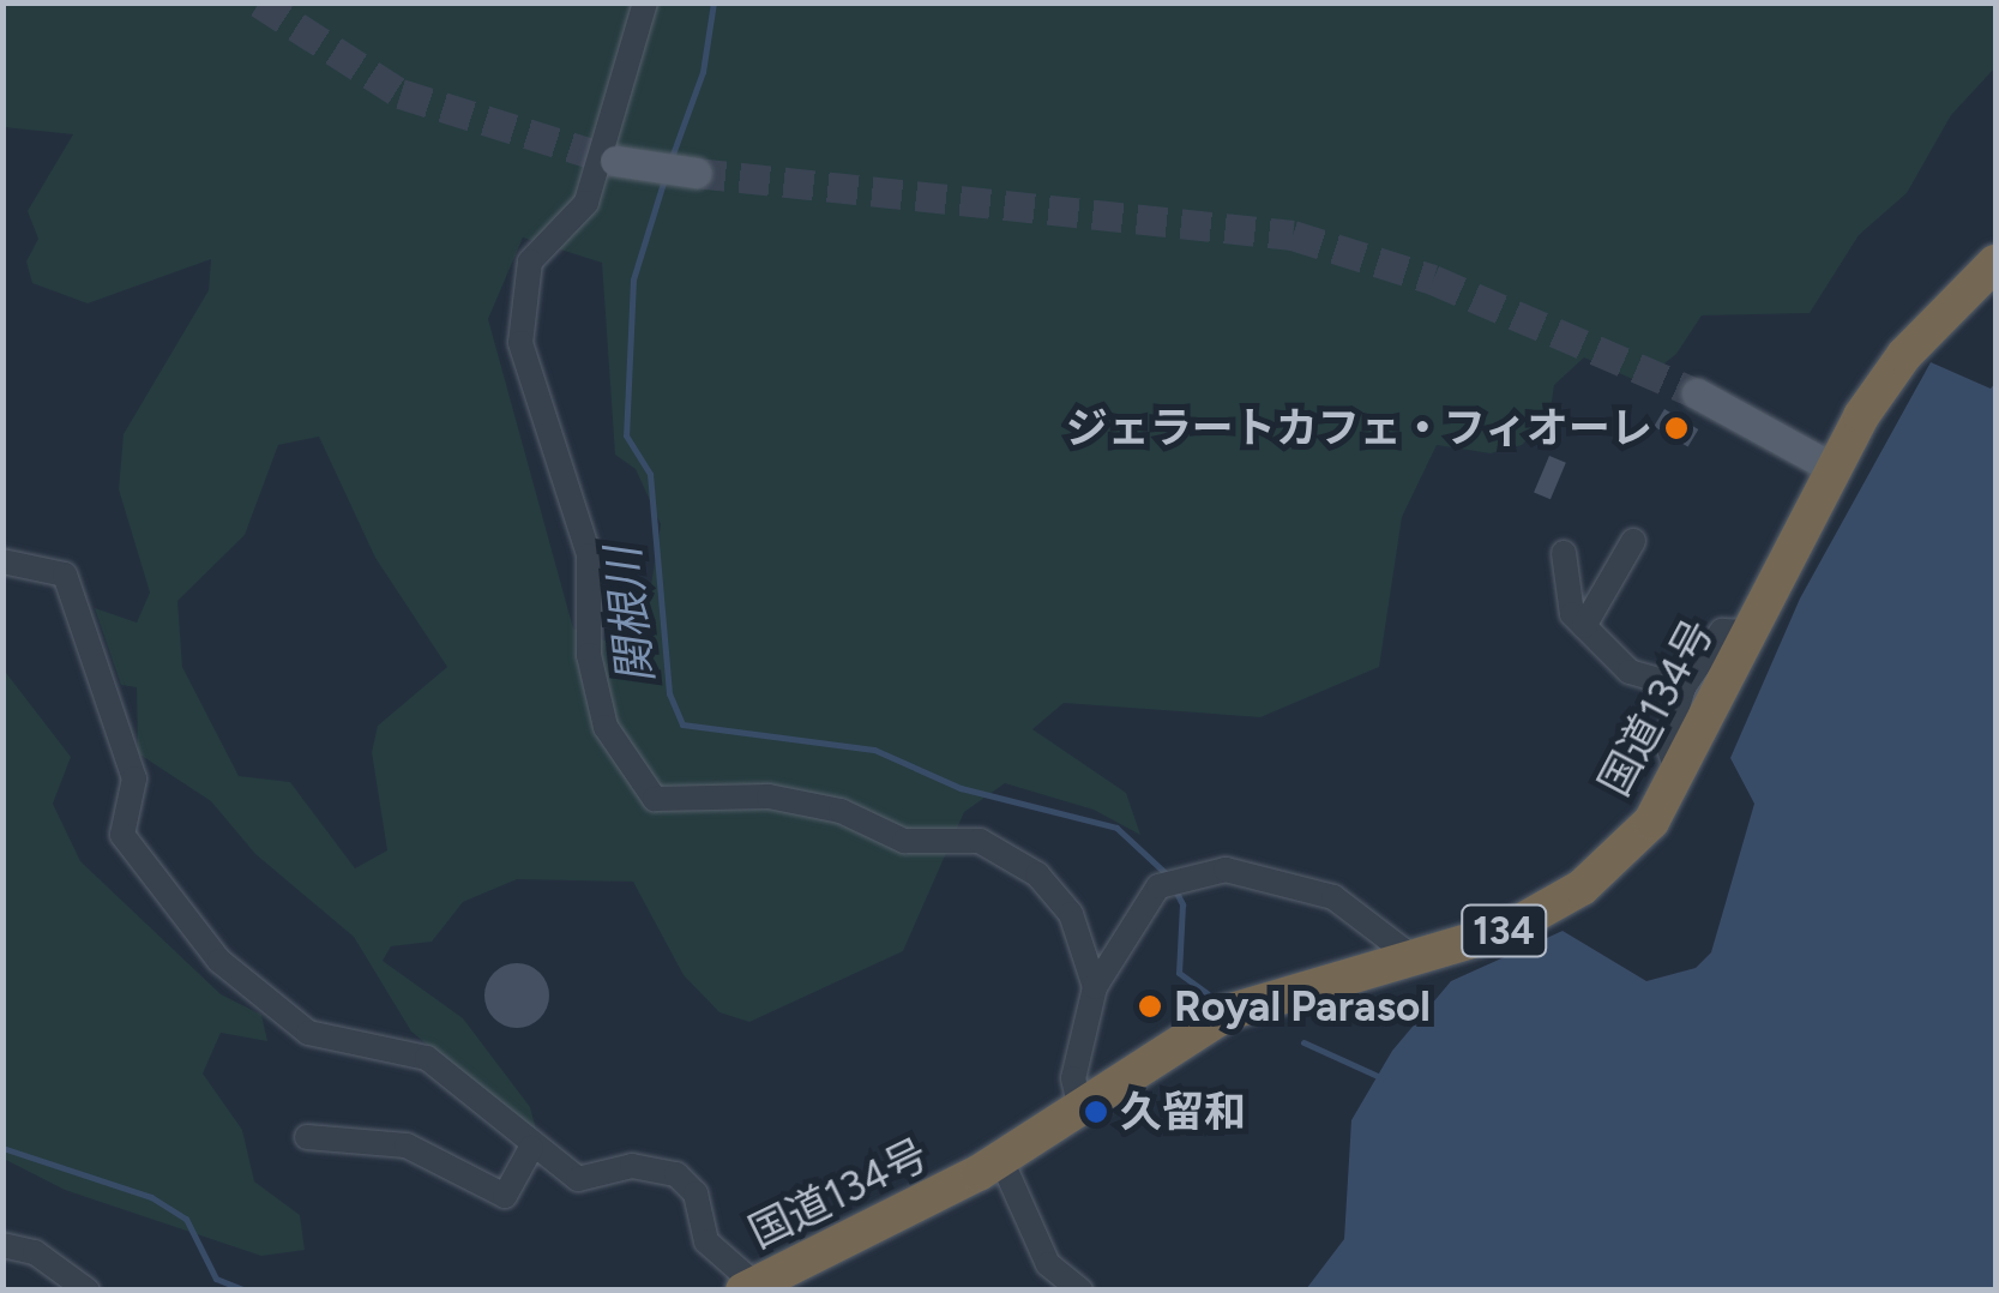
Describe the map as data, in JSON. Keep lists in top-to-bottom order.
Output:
{
  "streets": {
    "highway": ["国道134号", "134"]
  },
  "water": ["関根川"],
  "places": ["ジェラートカフェ・フィオーレ", "Royal Parasol", "久留和"]
}
